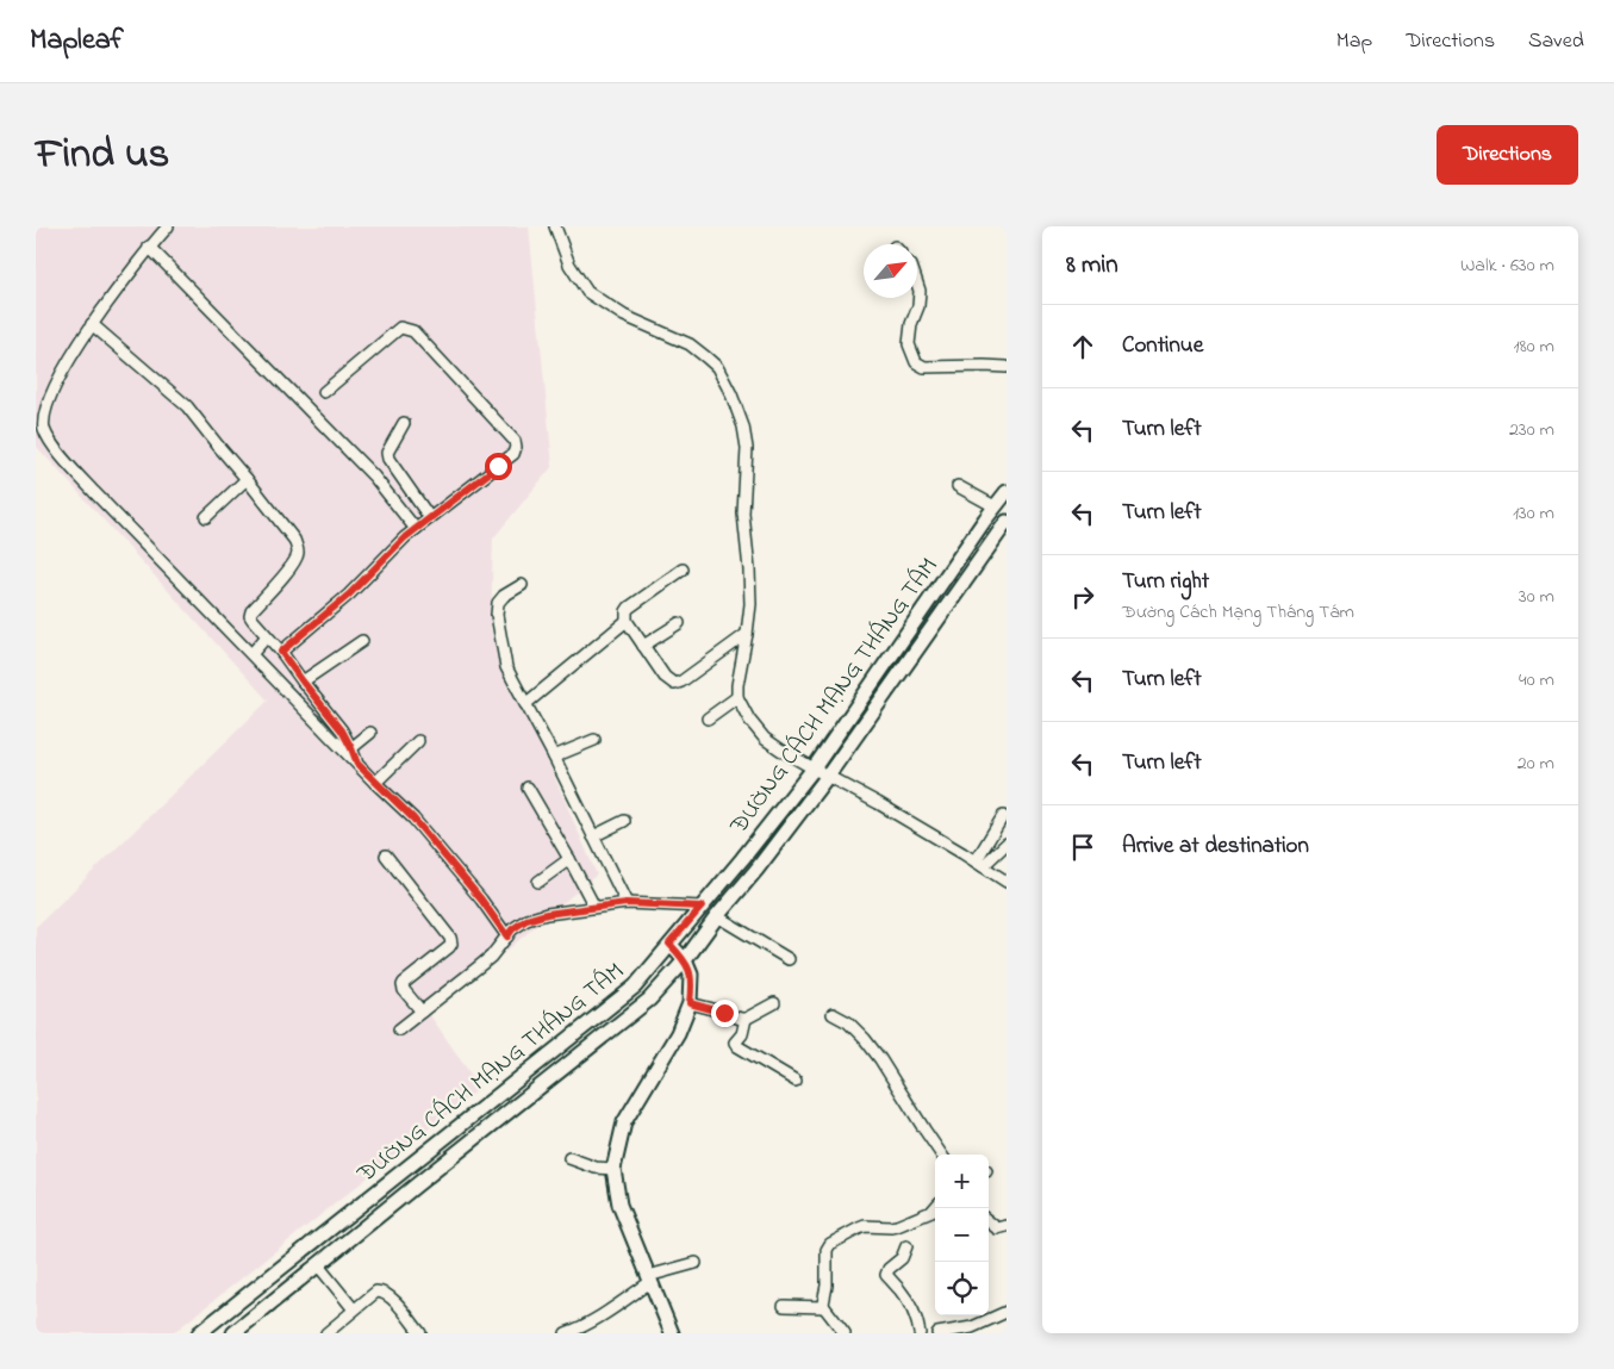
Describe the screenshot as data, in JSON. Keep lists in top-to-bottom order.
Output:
{
  "streets": {
    "main road": ["ĐƯỜNG CÁCH MẠNG THÁNG TÁM"]
  },
  "north": "top right",
  "page": {
    "header": "Mapleaf",
    "nav": ["Map", "Directions", "Saved"],
    "title": "Find us",
    "buttons": "Directions",
    "heading": ["8 min", "Walk · 630 m"],
    "list": [
      ["Continue", "180 m"],
      ["Turn left", "230 m"],
      ["Turn left", "130 m"],
      ["Turn right", "Đường Cách Mạng Tháng Tám", "30 m"],
      ["Turn left", "40 m"],
      ["Turn left", "20 m"],
      "Arrive at destination"
    ],
    "map_buttons": ["+", "−"]
  }
}
